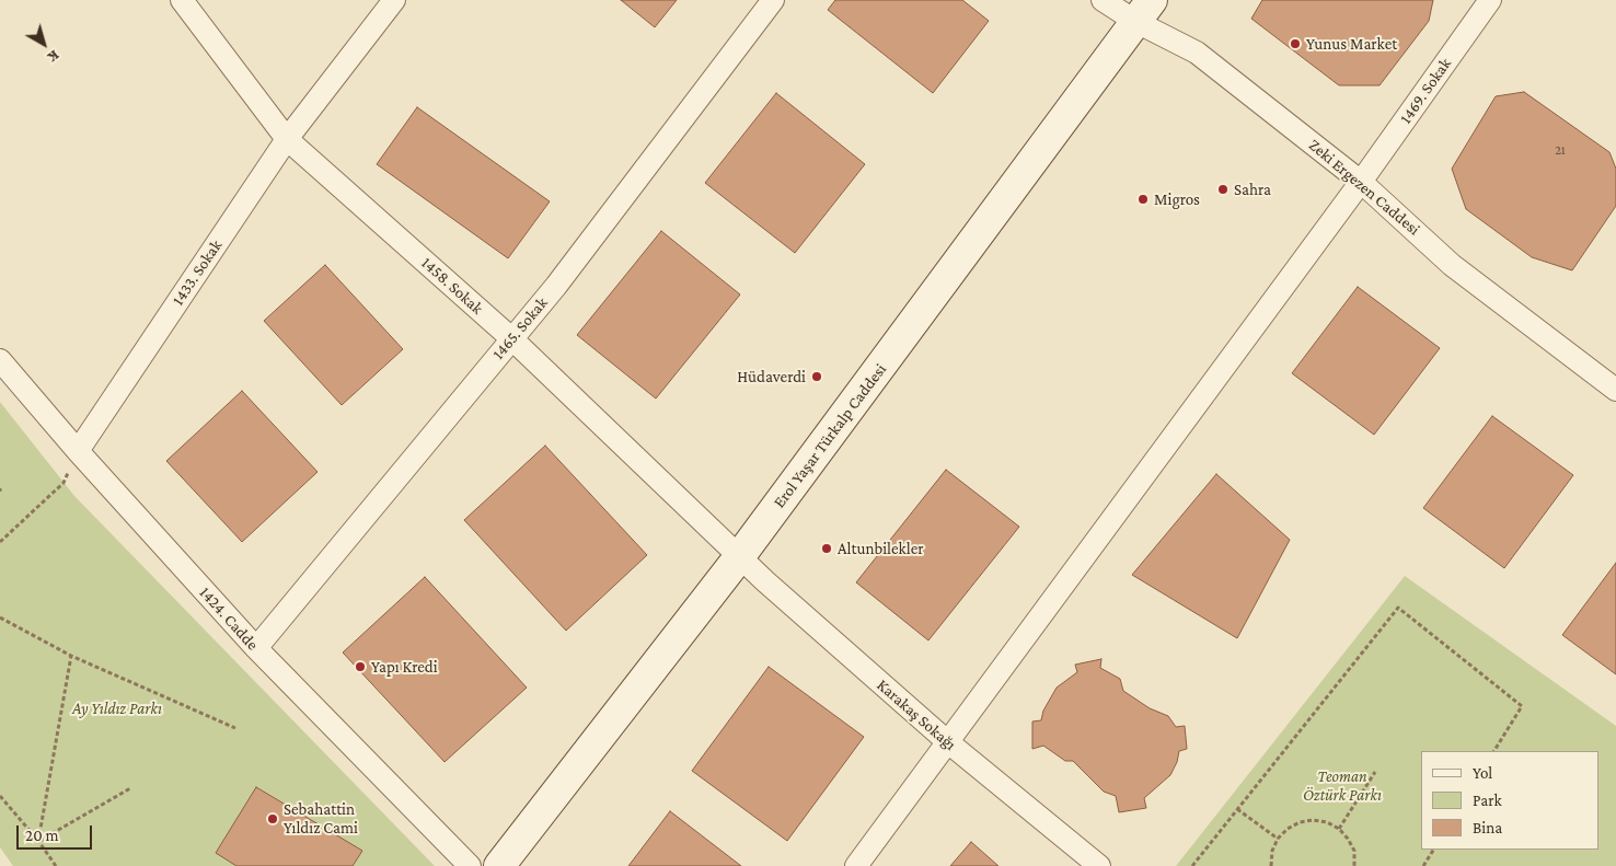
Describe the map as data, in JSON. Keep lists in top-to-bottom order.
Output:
{
  "streets": {
    "street": [
      "1469. Sokak",
      "Zeki Ergezen Caddesi",
      "1433. Sokak",
      "1458. Sokak",
      "1465. Sokak",
      "Erol Yaşar Türkalp Caddesi",
      "1424. Cadde",
      "Karakaş Sokağı"
    ]
  },
  "crossings": [
    ["1469. Sokak", "Zeki Ergezen Caddesi"],
    ["1469. Sokak", "Karakaş Sokağı"],
    ["Zeki Ergezen Caddesi", "Erol Yaşar Türkalp Caddesi"],
    ["1433. Sokak", "1458. Sokak"],
    ["1433. Sokak", "1424. Cadde"],
    ["1458. Sokak", "1465. Sokak"],
    ["1458. Sokak", "Erol Yaşar Türkalp Caddesi"],
    ["1458. Sokak", "Karakaş Sokağı"],
    ["1465. Sokak", "1424. Cadde"],
    ["Erol Yaşar Türkalp Caddesi", "Karakaş Sokağı"]
  ],
  "parks": ["Ay Yıldız Parkı", "Teoman Öztürk Parkı"],
  "places": [
    "Yunus Market",
    "Sahra",
    "Migros",
    "Hüdaverdi",
    "Altunbilekler",
    "Yapı Kredi",
    "Sebahattin Yıldız Cami"
  ],
  "house_numbers": ["21"],
  "legend": ["Yol", "Park", "Bina"],
  "scale_bar": "20 m",
  "north": "bottom right"
}
